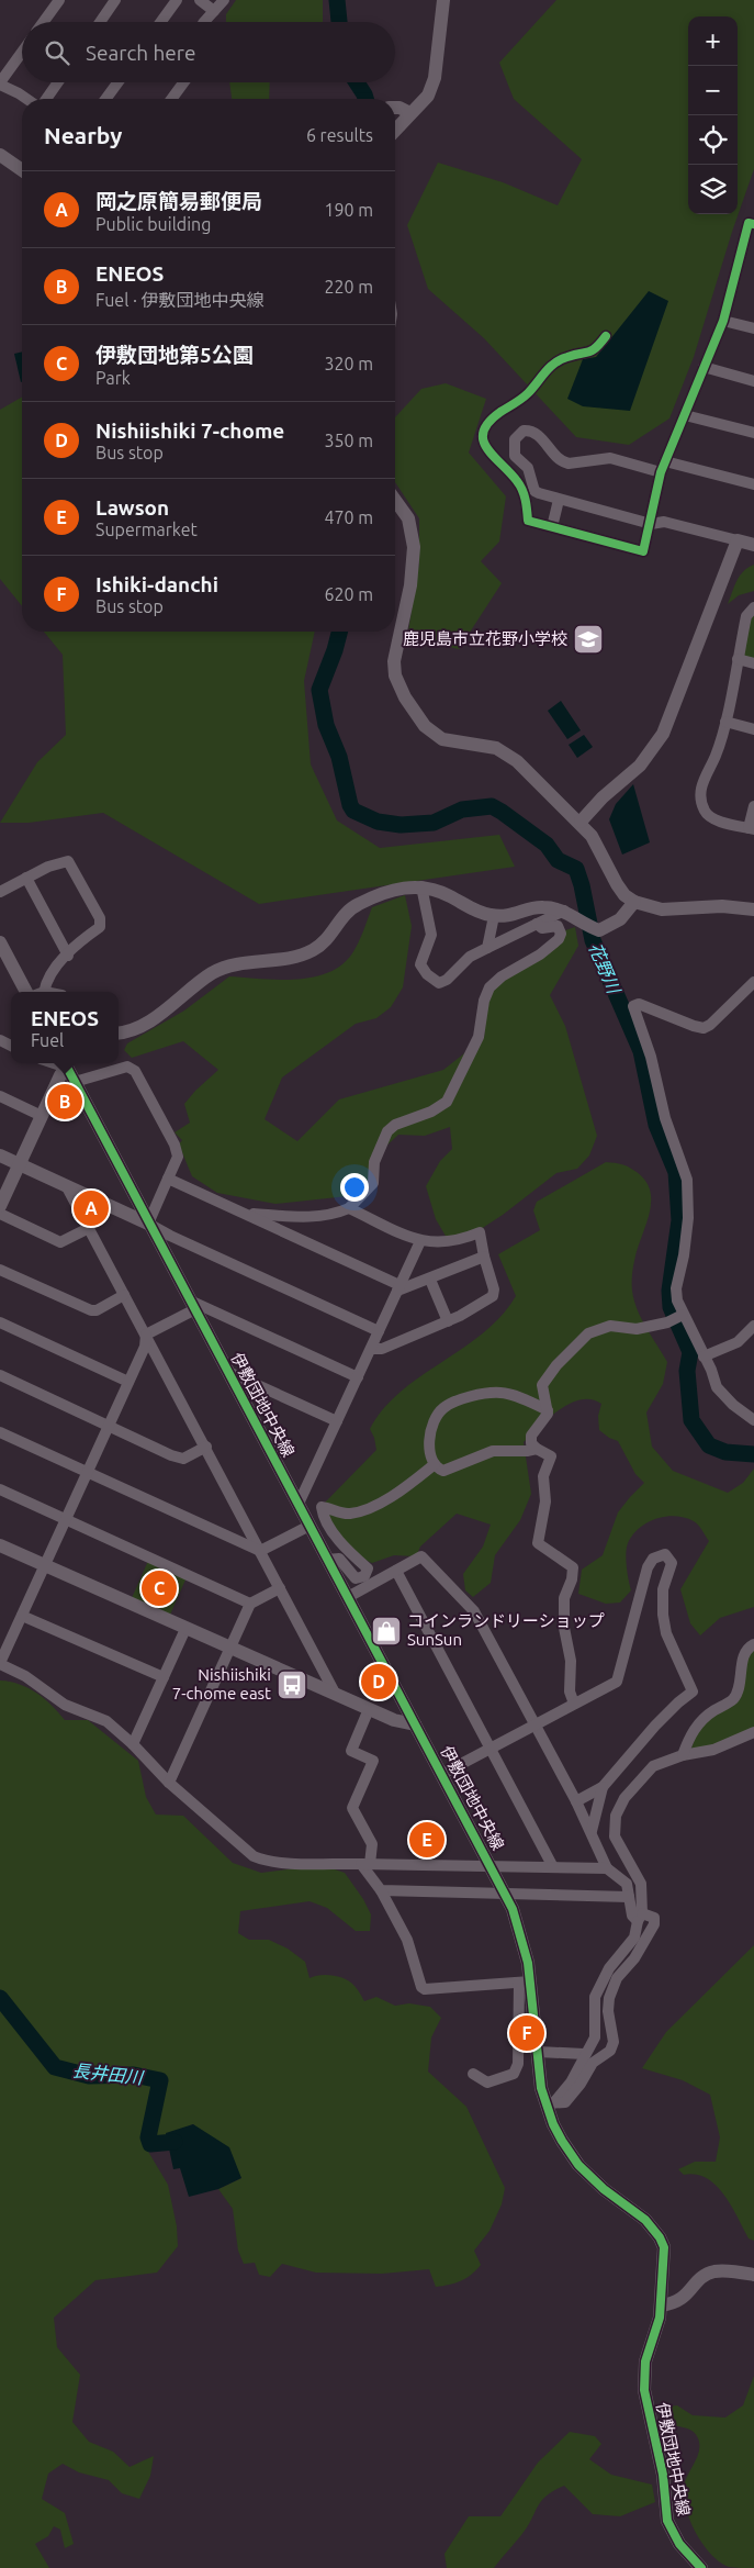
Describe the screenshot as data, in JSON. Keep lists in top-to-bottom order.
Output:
{
  "streets": {
    "street": ["伊敷団地中央線"]
  },
  "water": ["花野川", "長井田川"],
  "places": {
    "school or university": ["鹿児島市立花野小学校"],
    "shop": ["コインランドリーショップ SunSun"],
    "bus stop": ["Nishiishiki 7-chome east"]
  },
  "page": {
    "map_buttons": ["+", "−"],
    "search": "Search here",
    "heading": ["Nearby", "6 results"],
    "list": [
      {
        "mark": "A",
        "name": "岡之原簡易郵便局",
        "note": "Public building",
        "value": "190 m"
      },
      {
        "mark": "B",
        "name": "ENEOS",
        "note": "Fuel · 伊敷団地中央線",
        "value": "220 m"
      },
      {
        "mark": "C",
        "name": "伊敷団地第5公園",
        "note": "Park",
        "value": "320 m"
      },
      {
        "mark": "D",
        "name": "Nishiishiki 7-chome",
        "note": "Bus stop",
        "value": "350 m"
      },
      {
        "mark": "E",
        "name": "Lawson",
        "note": "Supermarket",
        "value": "470 m"
      },
      {
        "mark": "F",
        "name": "Ishiki-danchi",
        "note": "Bus stop",
        "value": "620 m"
      }
    ],
    "popup": ["ENEOS", "Fuel"],
    "pins": [
      "B",
      "A",
      "C",
      "D",
      "E",
      "F"
    ]
  }
}
